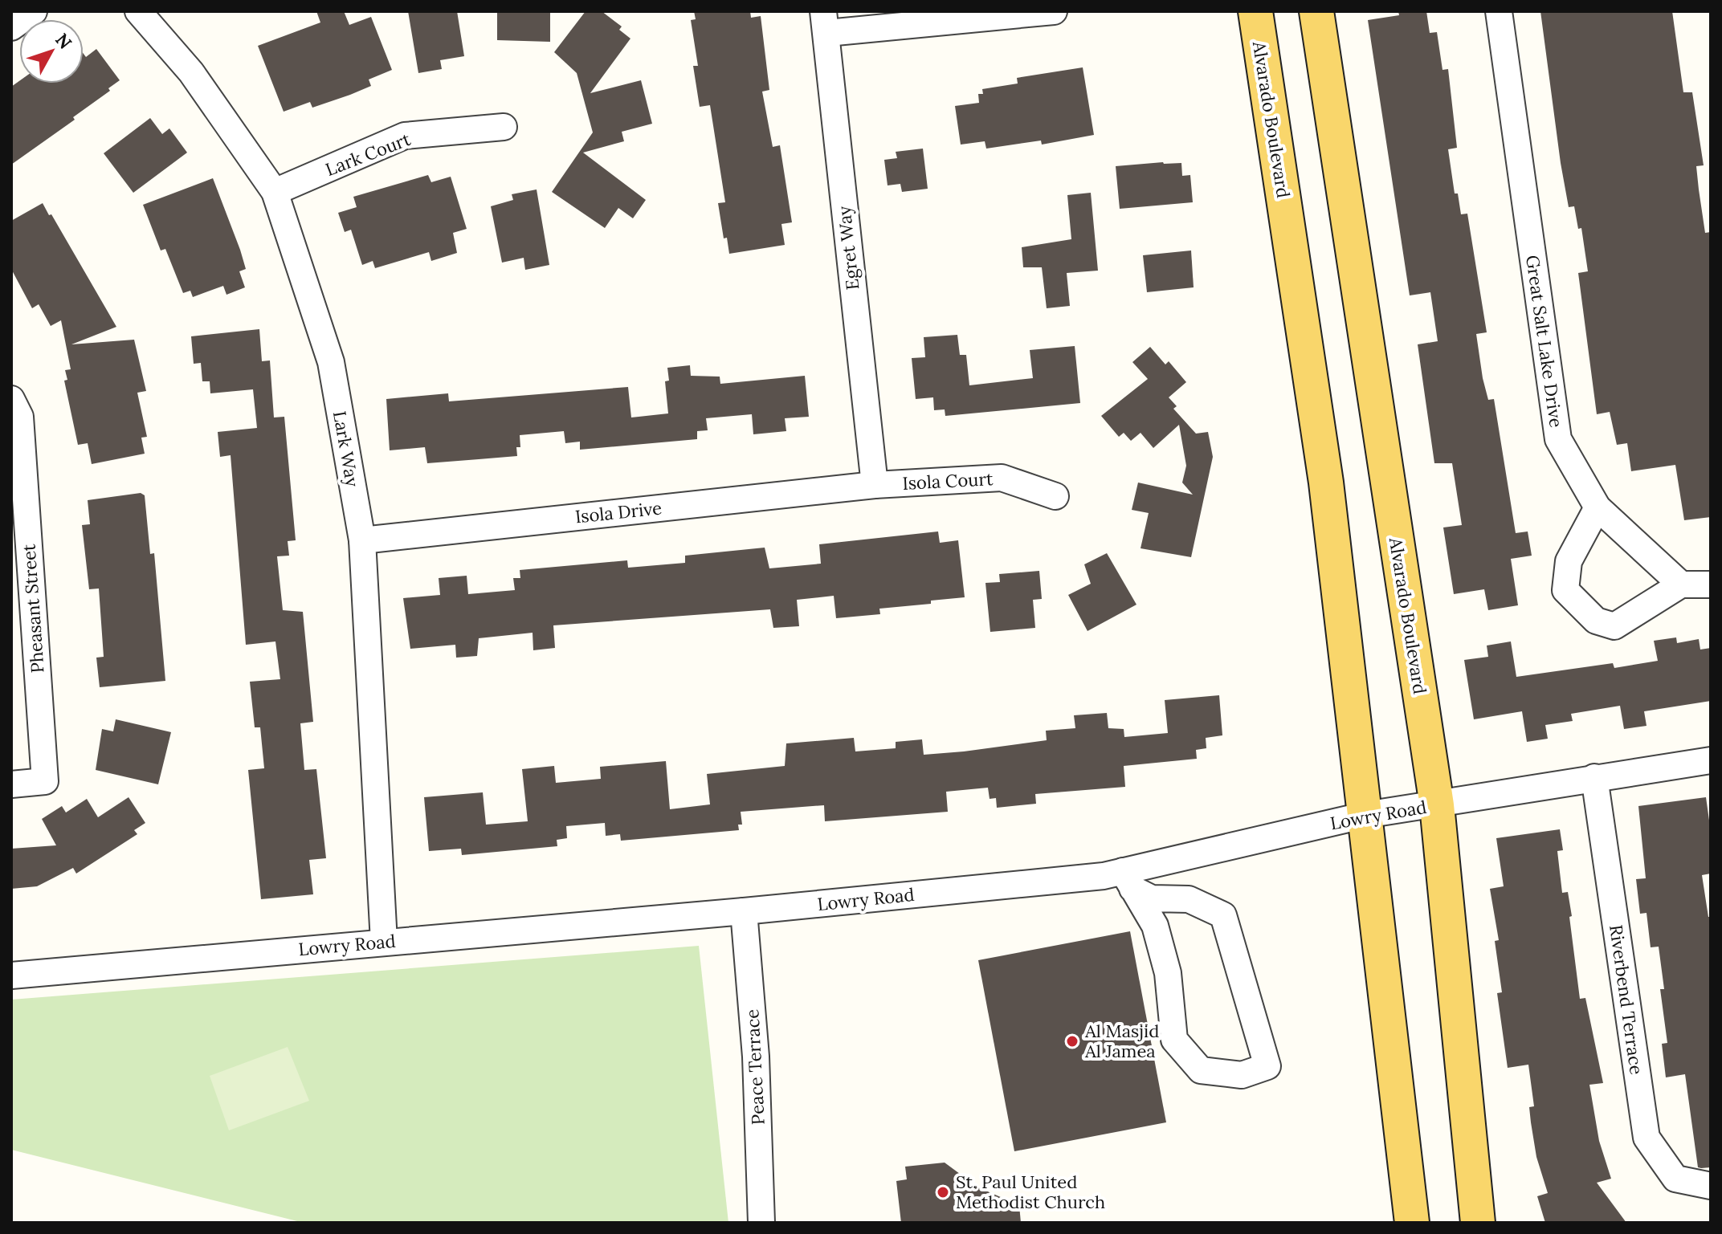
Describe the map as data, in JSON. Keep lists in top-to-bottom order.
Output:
{
  "streets": {
    "main road": ["Alvarado Boulevard"],
    "street": [
      "Lark Court",
      "Egret Way",
      "Great Salt Lake Drive",
      "Lark Way",
      "Isola Court",
      "Isola Drive",
      "Pheasant Street",
      "Lowry Road",
      "Riverbend Terrace",
      "Peace Terrace"
    ]
  },
  "crossings": [
    ["Alvarado Boulevard", "Lowry Road"],
    ["Lark Court", "Lark Way"],
    ["Egret Way", "Isola Court"],
    ["Egret Way", "Isola Drive"],
    ["Lark Way", "Isola Drive"],
    ["Lark Way", "Lowry Road"],
    ["Isola Court", "Isola Drive"],
    ["Lowry Road", "Riverbend Terrace"],
    ["Lowry Road", "Peace Terrace"]
  ],
  "places": ["Al Masjid Al Jamea", "St. Paul United Methodist Church"],
  "north": "top right"
}
